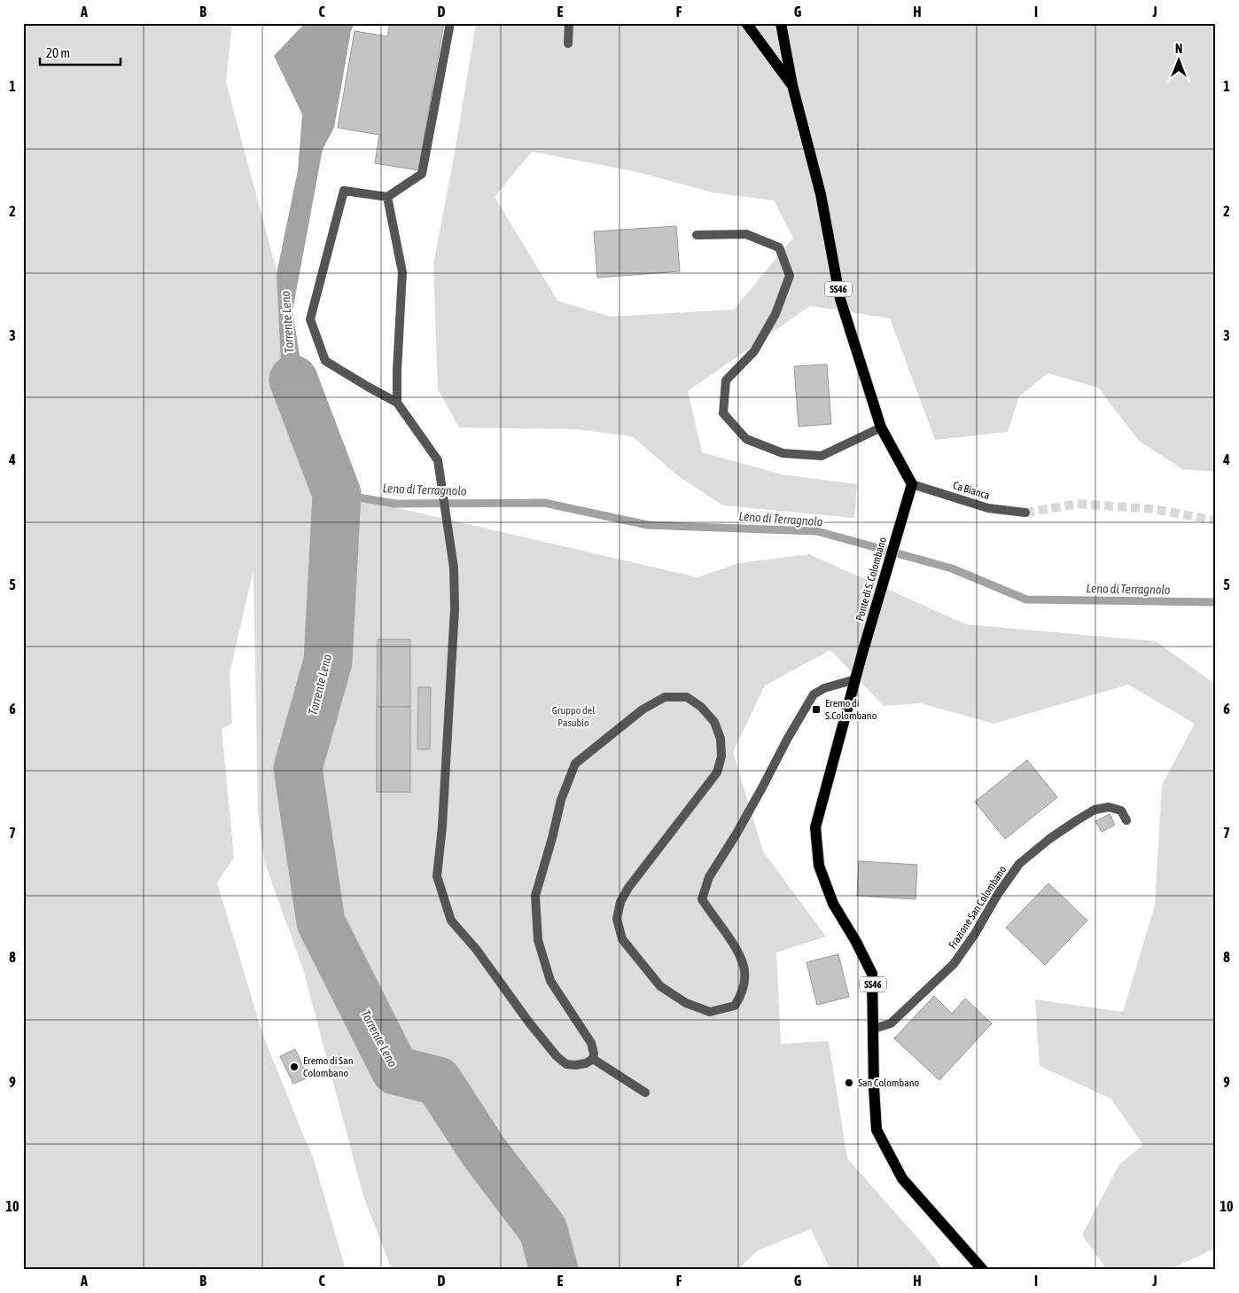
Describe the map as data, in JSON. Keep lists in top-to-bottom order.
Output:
{
  "streets": {
    "main road": ["SS46", "Ponte di S. Colombano"],
    "street": ["Ca Bianca", "Frazione San Colombano"]
  },
  "crossings": [
    ["SS46", "Ca Bianca"],
    ["SS46", "Ponte di S. Colombano"],
    ["SS46", "Frazione San Colombano"],
    ["Ca Bianca", "Ponte di S. Colombano"]
  ],
  "water": ["Torrente Leno", "Leno di Terragnolo"],
  "parks": ["Gruppo del Pasubio"],
  "places": {
    "transit": ["Eremo di S.Colombano"],
    "other": ["Eremo di San Colombano", "San Colombano"]
  },
  "scale_bar": "20 m",
  "north": "top",
  "grid": {
    "columns": [
      "A",
      "B",
      "C",
      "D",
      "E",
      "F",
      "G",
      "H",
      "I",
      "J"
    ],
    "rows": [
      "1",
      "2",
      "3",
      "4",
      "5",
      "6",
      "7",
      "8",
      "9",
      "10"
    ]
  }
}
